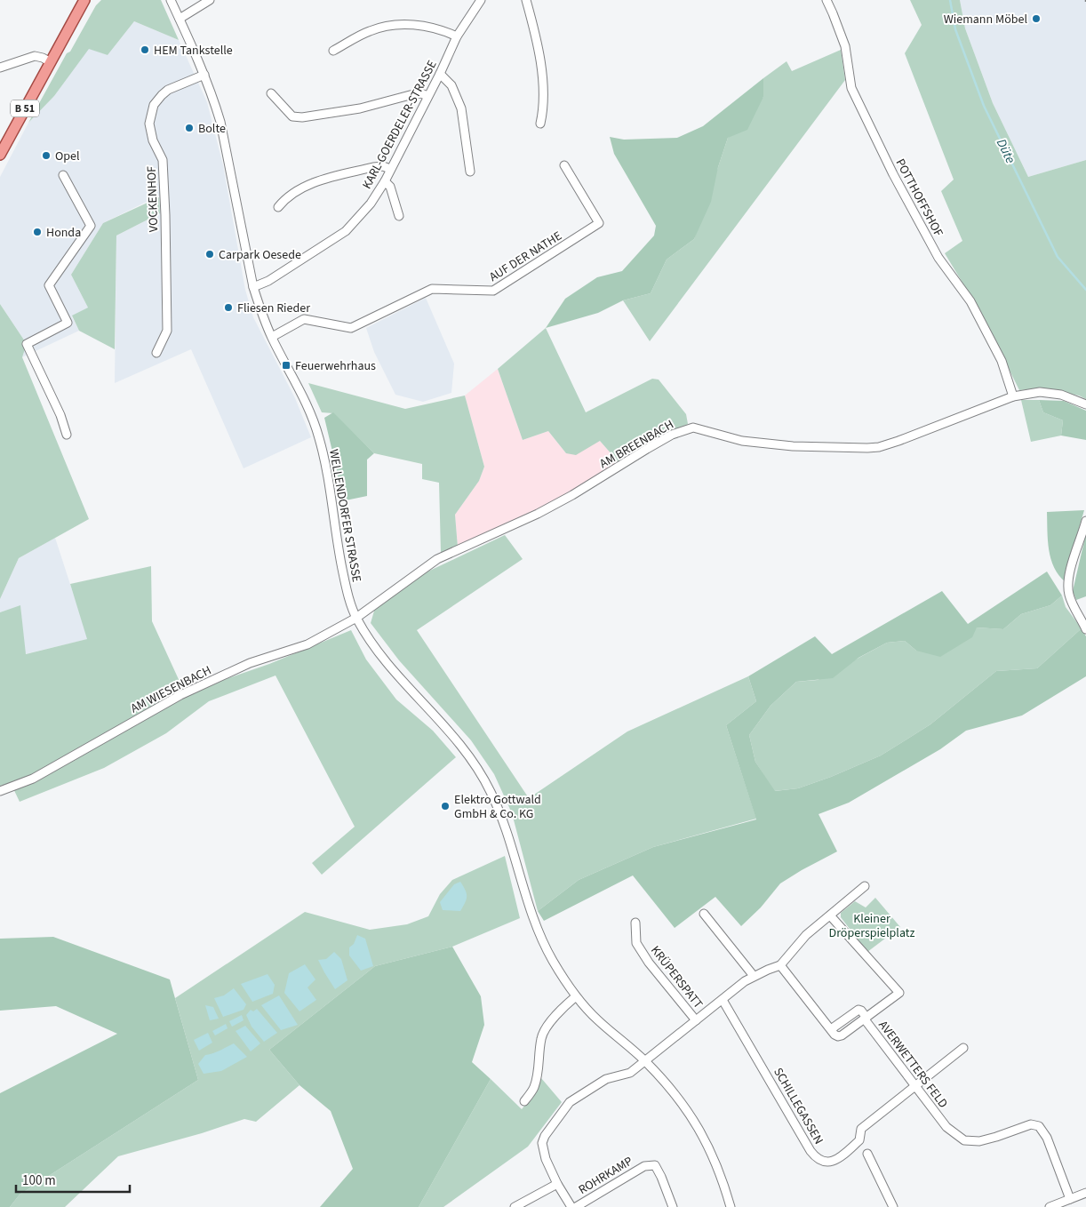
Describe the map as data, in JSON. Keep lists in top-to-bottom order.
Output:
{
  "streets": {
    "main road": ["B 51"],
    "street": [
      "KARL-GOERDELER-STRASSE",
      "POTTHOFFSHOF",
      "VOCKENHOF",
      "AUF DER NATHE",
      "AM BREENBACH",
      "WELLENDORFER STRASSE",
      "AM WIESENBACH",
      "KRÜPERSPATT",
      "AVERWETTERS FELD",
      "SCHILLEGASSEN",
      "ROHRKAMP"
    ]
  },
  "crossings": [
    ["KARL-GOERDELER-STRASSE", "WELLENDORFER STRASSE"],
    ["POTTHOFFSHOF", "AM BREENBACH"],
    ["VOCKENHOF", "WELLENDORFER STRASSE"],
    ["AUF DER NATHE", "WELLENDORFER STRASSE"],
    ["AM BREENBACH", "WELLENDORFER STRASSE"],
    ["AM BREENBACH", "AM WIESENBACH"],
    ["WELLENDORFER STRASSE", "AM WIESENBACH"],
    ["AVERWETTERS FELD", "SCHILLEGASSEN"]
  ],
  "water": ["Düte"],
  "parks": ["Kleiner Dröperspielplatz"],
  "places": {
    "other": [
      "Wiemann Möbel",
      "HEM Tankstelle",
      "Bolte",
      "Opel",
      "Honda",
      "Carpark Oesede",
      "Fliesen Rieder",
      "Elektro Gottwald GmbH & Co. KG"
    ],
    "transit": ["Feuerwehrhaus"]
  },
  "scale_bar": "100 m"
}
